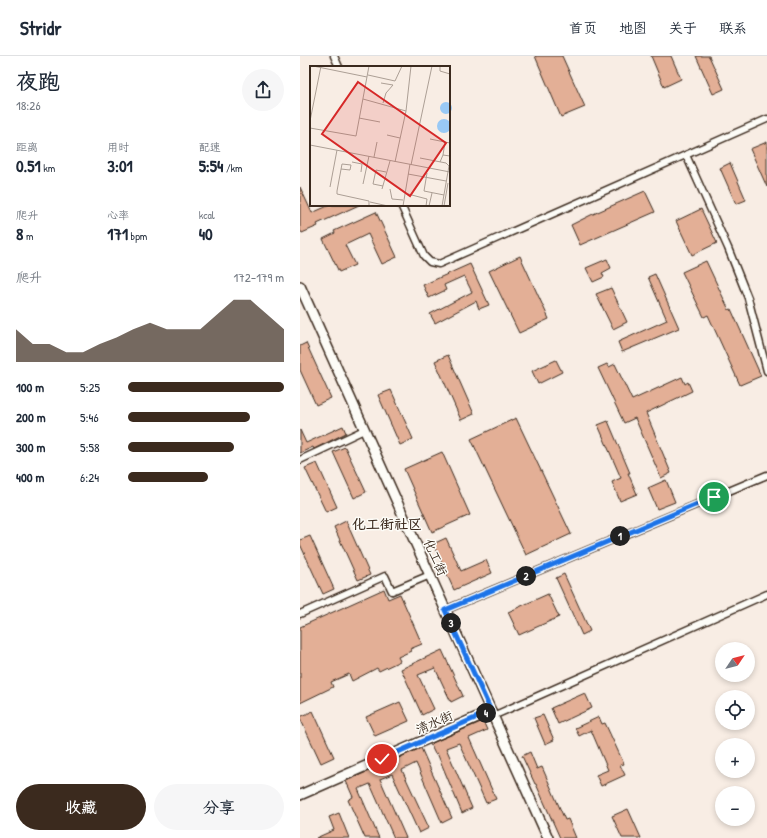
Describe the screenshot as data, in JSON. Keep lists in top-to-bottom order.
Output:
{
  "streets": {
    "street": ["化工街", "清水街"]
  },
  "crossings": [
    ["化工街", "清水街"]
  ],
  "districts": ["化工街社区"],
  "north": "top right",
  "page": {
    "header": "Stridr",
    "nav": [
      "首页",
      "地图",
      "关于",
      "联系"
    ],
    "heading": ["夜跑", "18:26"],
    "stats": [
      ["距离", "0.51 km"],
      ["用时", "3:01"],
      ["配速", "5:54 /km"],
      ["爬升", "8 m"],
      ["心率", "171 bpm"],
      ["kcal", "40"]
    ],
    "chart": ["爬升", "172–179 m"],
    "list": [
      {
        "name": "100 m",
        "note": "5:25"
      },
      {
        "name": "200 m",
        "note": "5:46"
      },
      {
        "name": "300 m",
        "note": "5:58"
      },
      {
        "name": "400 m",
        "note": "6:24"
      }
    ],
    "pins": [
      "1",
      "2",
      "3",
      "4"
    ],
    "map_buttons": ["+", "−"],
    "buttons": ["收藏", "分享"]
  }
}
